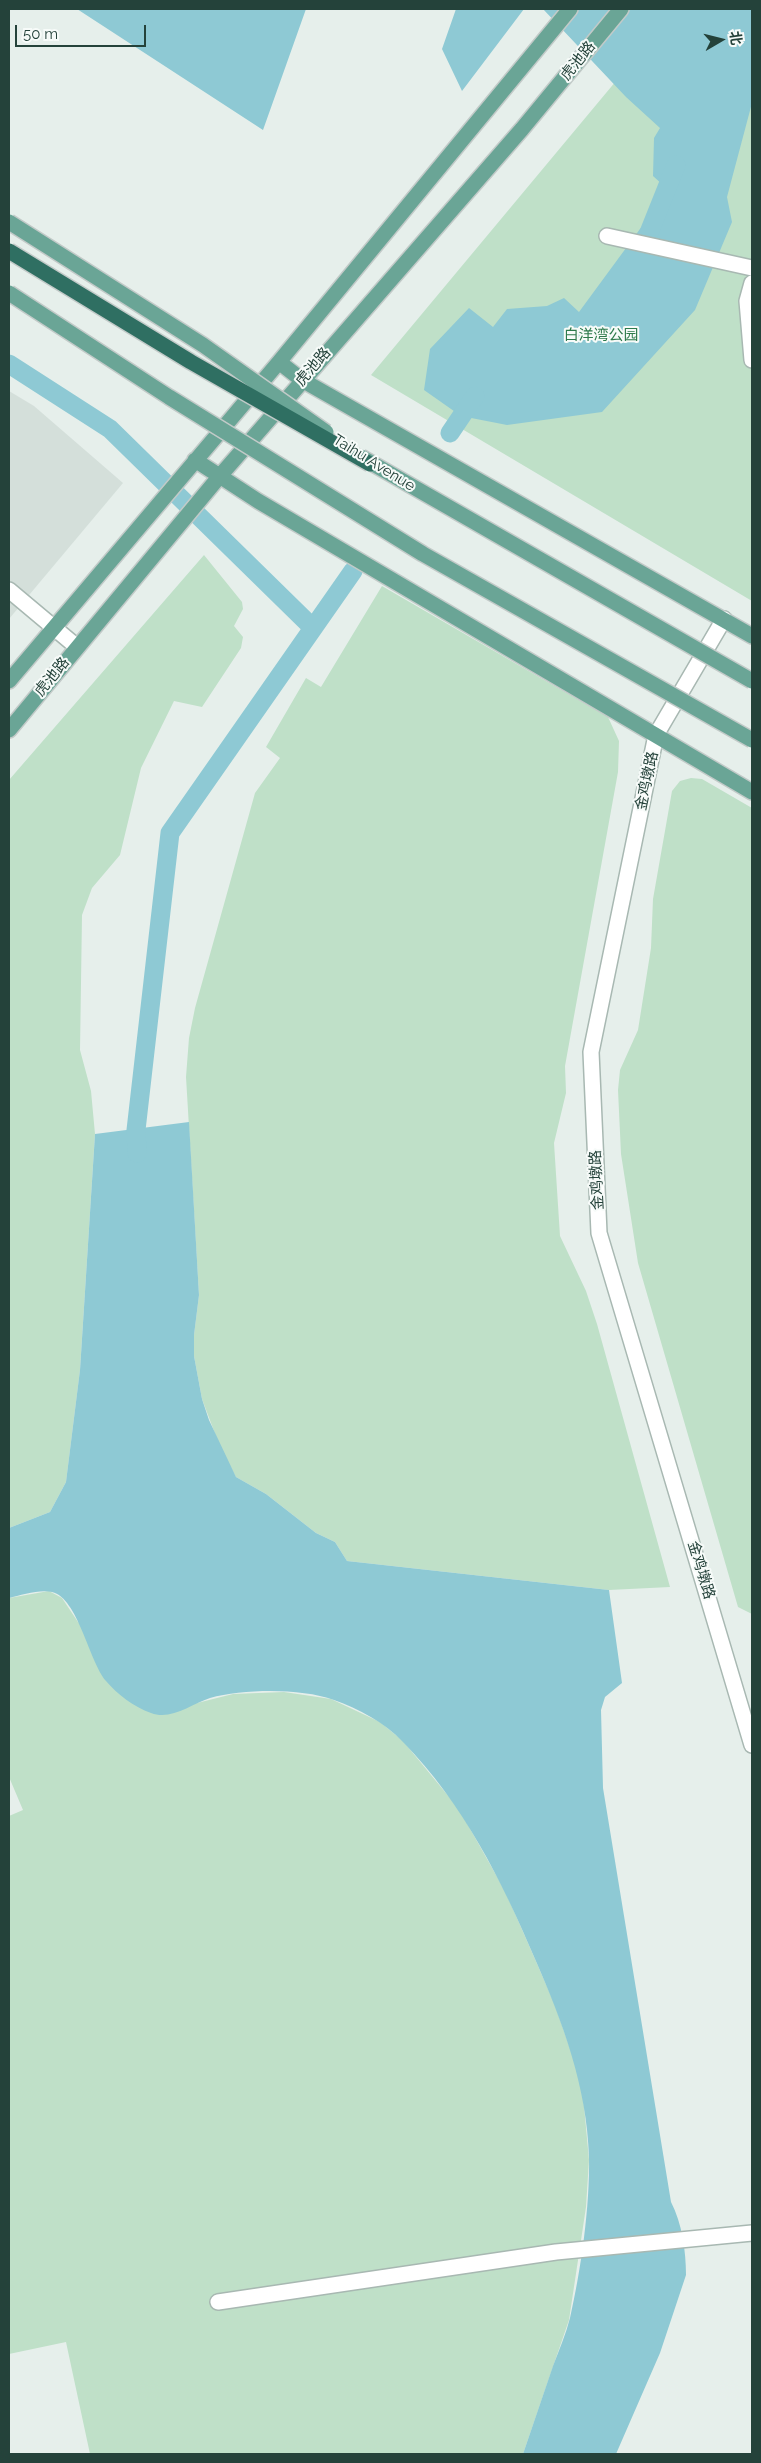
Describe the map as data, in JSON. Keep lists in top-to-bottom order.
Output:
{
  "streets": {
    "main road": ["虎池路", "Taihu Avenue"],
    "street": ["金鸡墩路"]
  },
  "parks": ["白洋湾公园"],
  "scale_bar": "50 m",
  "north": "right"
}
